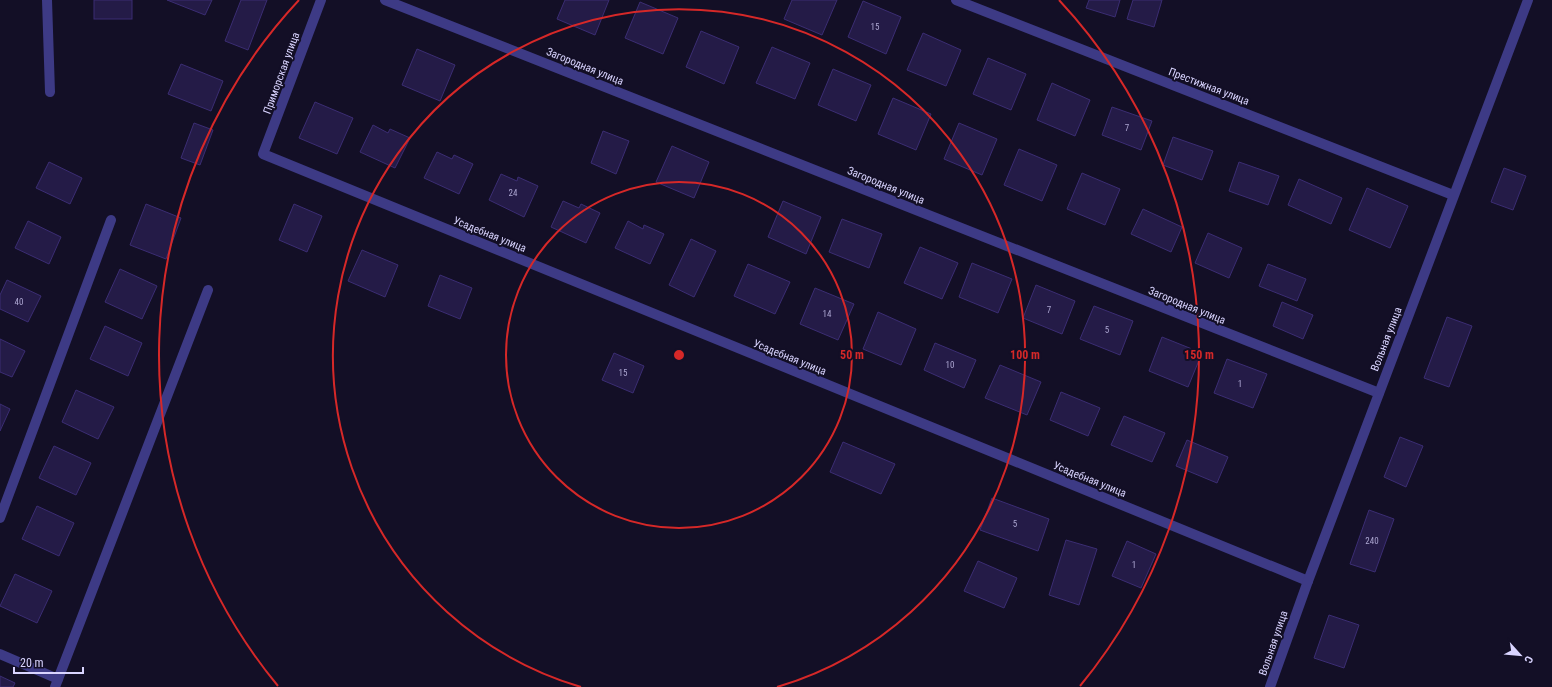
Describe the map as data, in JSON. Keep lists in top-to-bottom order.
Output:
{
  "streets": {
    "street": [
      "Загородная улица",
      "Приморская улица",
      "Престижная улица",
      "Усадебная улица",
      "Вольная улица"
    ]
  },
  "crossings": [
    ["Загородная улица", "Вольная улица"],
    ["Приморская улица", "Усадебная улица"],
    ["Престижная улица", "Вольная улица"],
    ["Усадебная улица", "Вольная улица"]
  ],
  "house_numbers": [
    "15",
    "7",
    "24",
    "40",
    "7",
    "14",
    "5",
    "10",
    "15",
    "1",
    "5",
    "240",
    "1"
  ],
  "scale_bar": "20 m",
  "north": "bottom right",
  "rings": ["50 m", "100 m", "150 m"]
}
